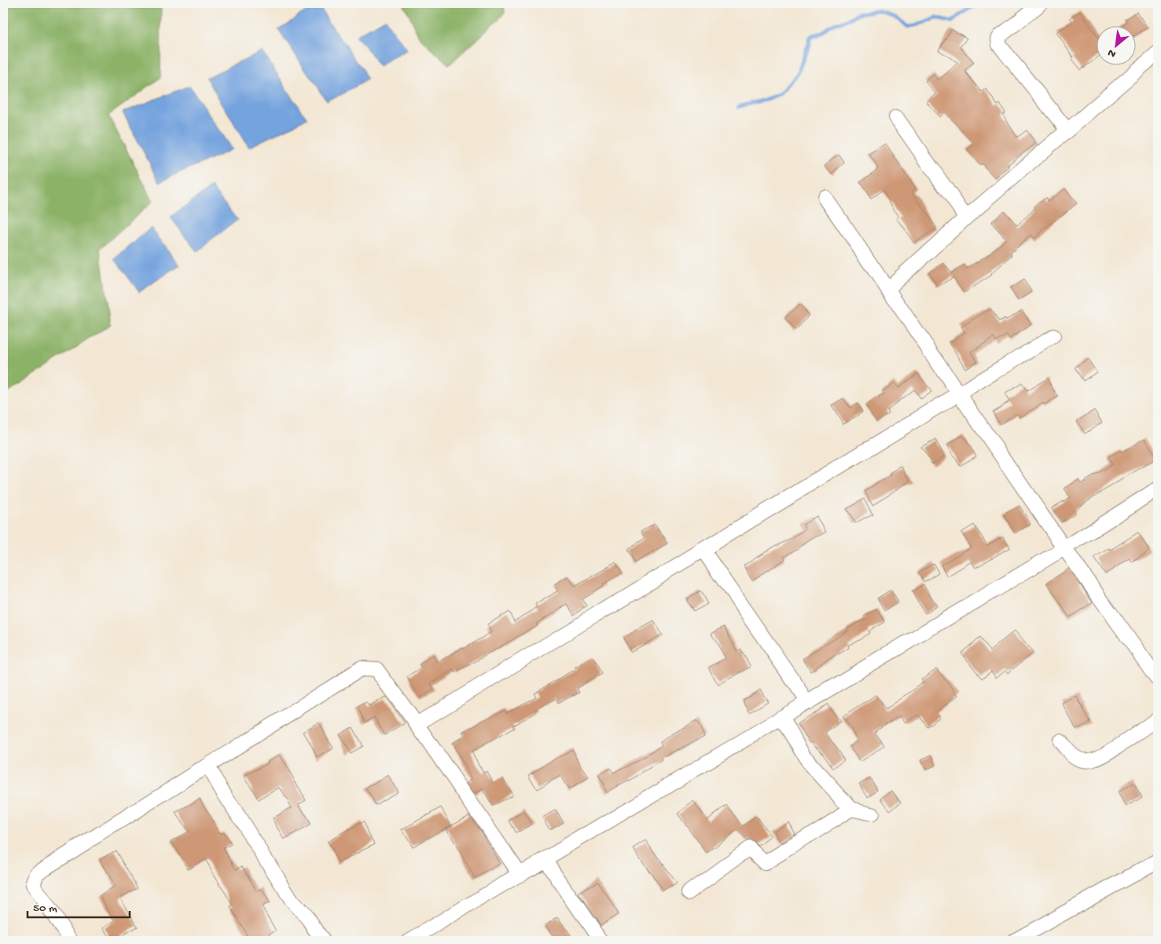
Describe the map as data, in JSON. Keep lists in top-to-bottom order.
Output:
{
  "scale_bar": "50 m",
  "north": "bottom left"
}
